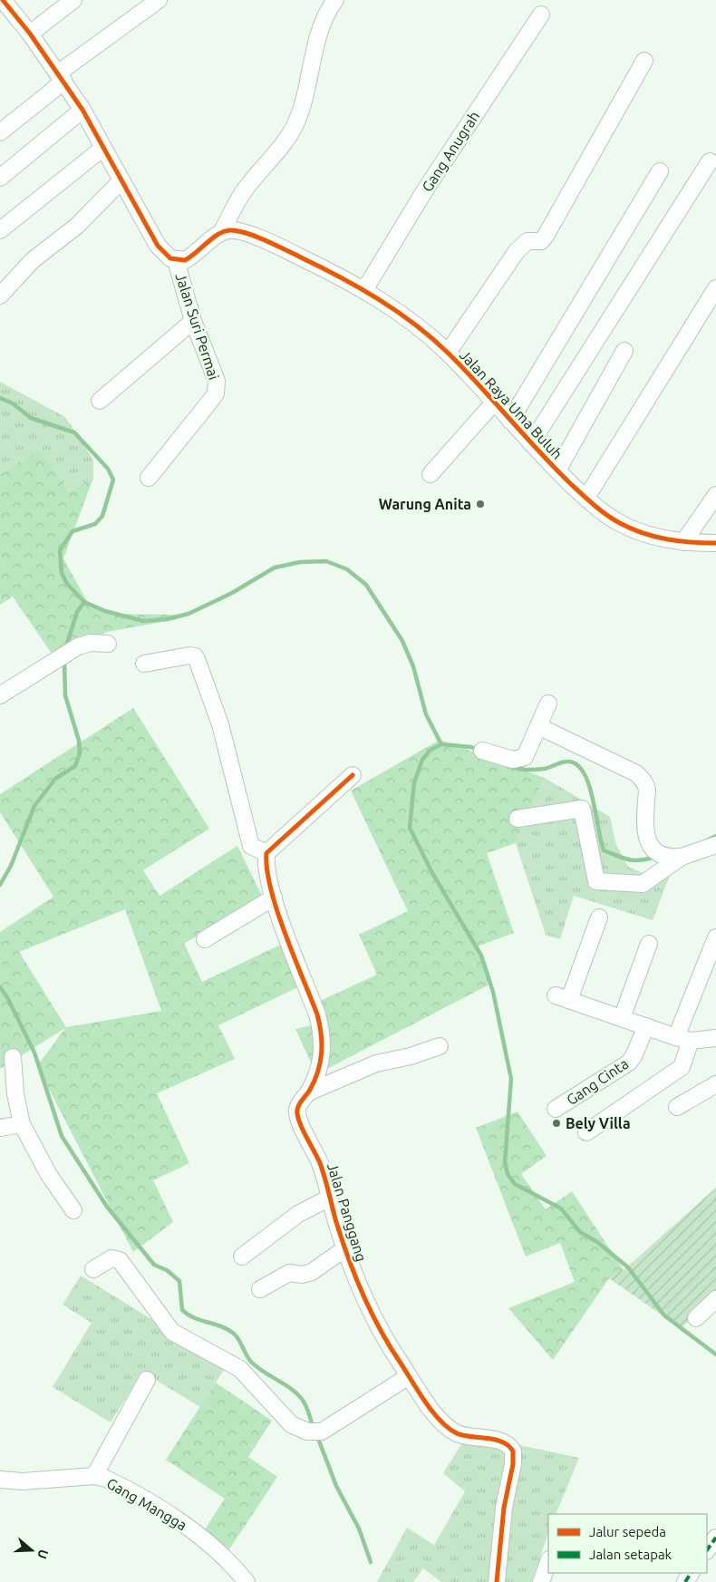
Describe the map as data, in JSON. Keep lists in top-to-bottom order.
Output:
{
  "streets": {
    "street": [
      "Gang Anugrah",
      "Jalan Suri Permai",
      "Jalan Raya Uma Buluh",
      "Gang Cinta",
      "Jalan Panggang",
      "Gang Mangga"
    ]
  },
  "crossings": [
    ["Gang Anugrah", "Jalan Raya Uma Buluh"]
  ],
  "places": ["Warung Anita", "Bely Villa"],
  "legend": ["Jalur sepeda", "Jalan setapak"],
  "north": "right"
}
